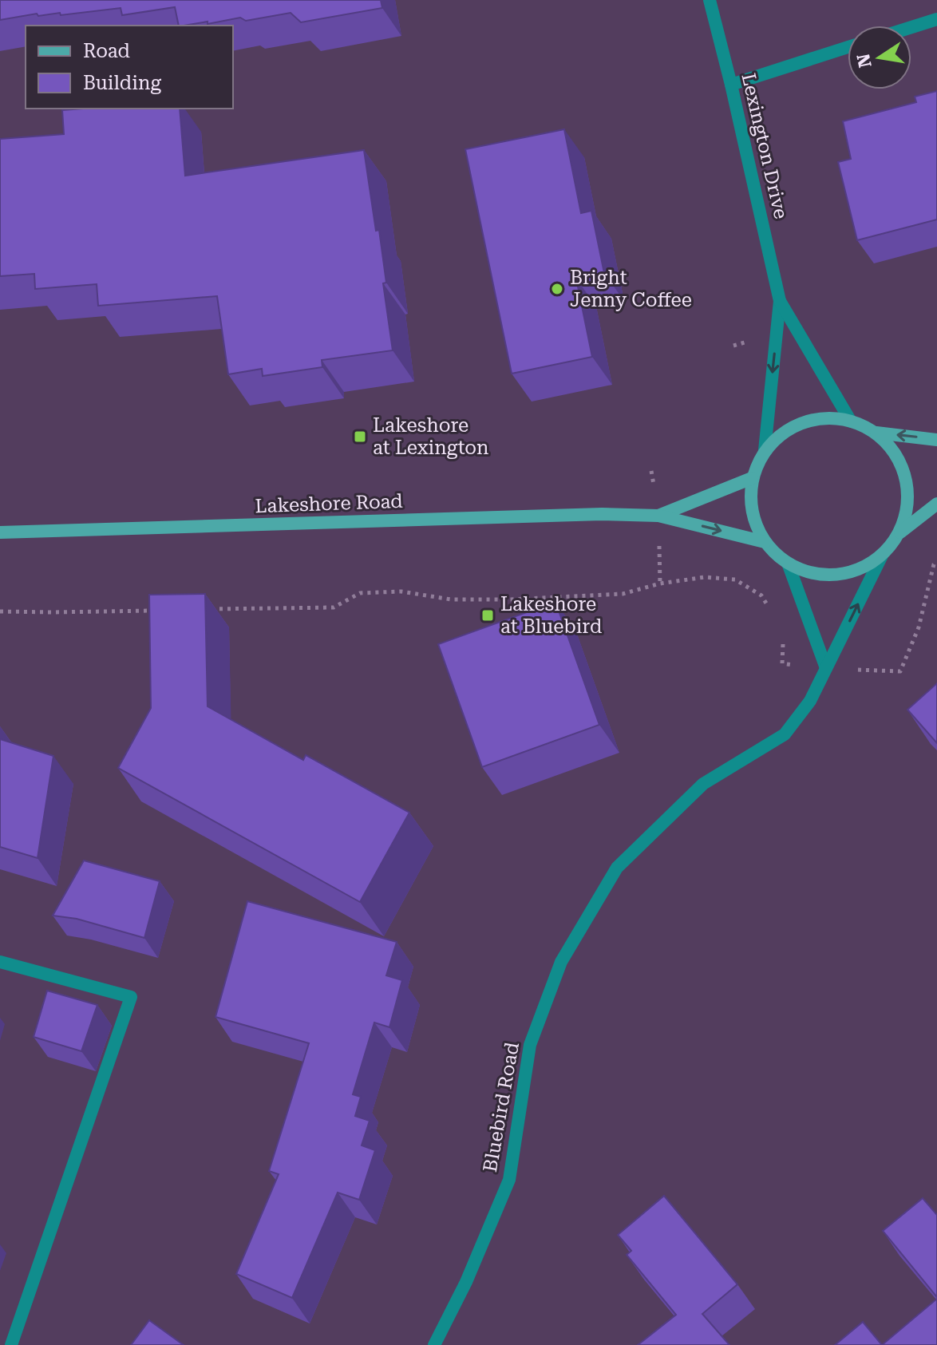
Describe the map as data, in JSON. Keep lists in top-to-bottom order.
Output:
{
  "streets": {
    "main road": ["Lakeshore Road"],
    "street": ["Lexington Drive", "Bluebird Road"]
  },
  "crossings": [
    ["Lexington Drive", "Lakeshore Road"],
    ["Lexington Drive", "Bluebird Road"],
    ["Lakeshore Road", "Bluebird Road"]
  ],
  "places": {
    "other": ["Bright Jenny Coffee"],
    "transit": ["Lakeshore at Lexington", "Lakeshore at Bluebird"]
  },
  "legend": ["Road", "Building"],
  "north": "left"
}
